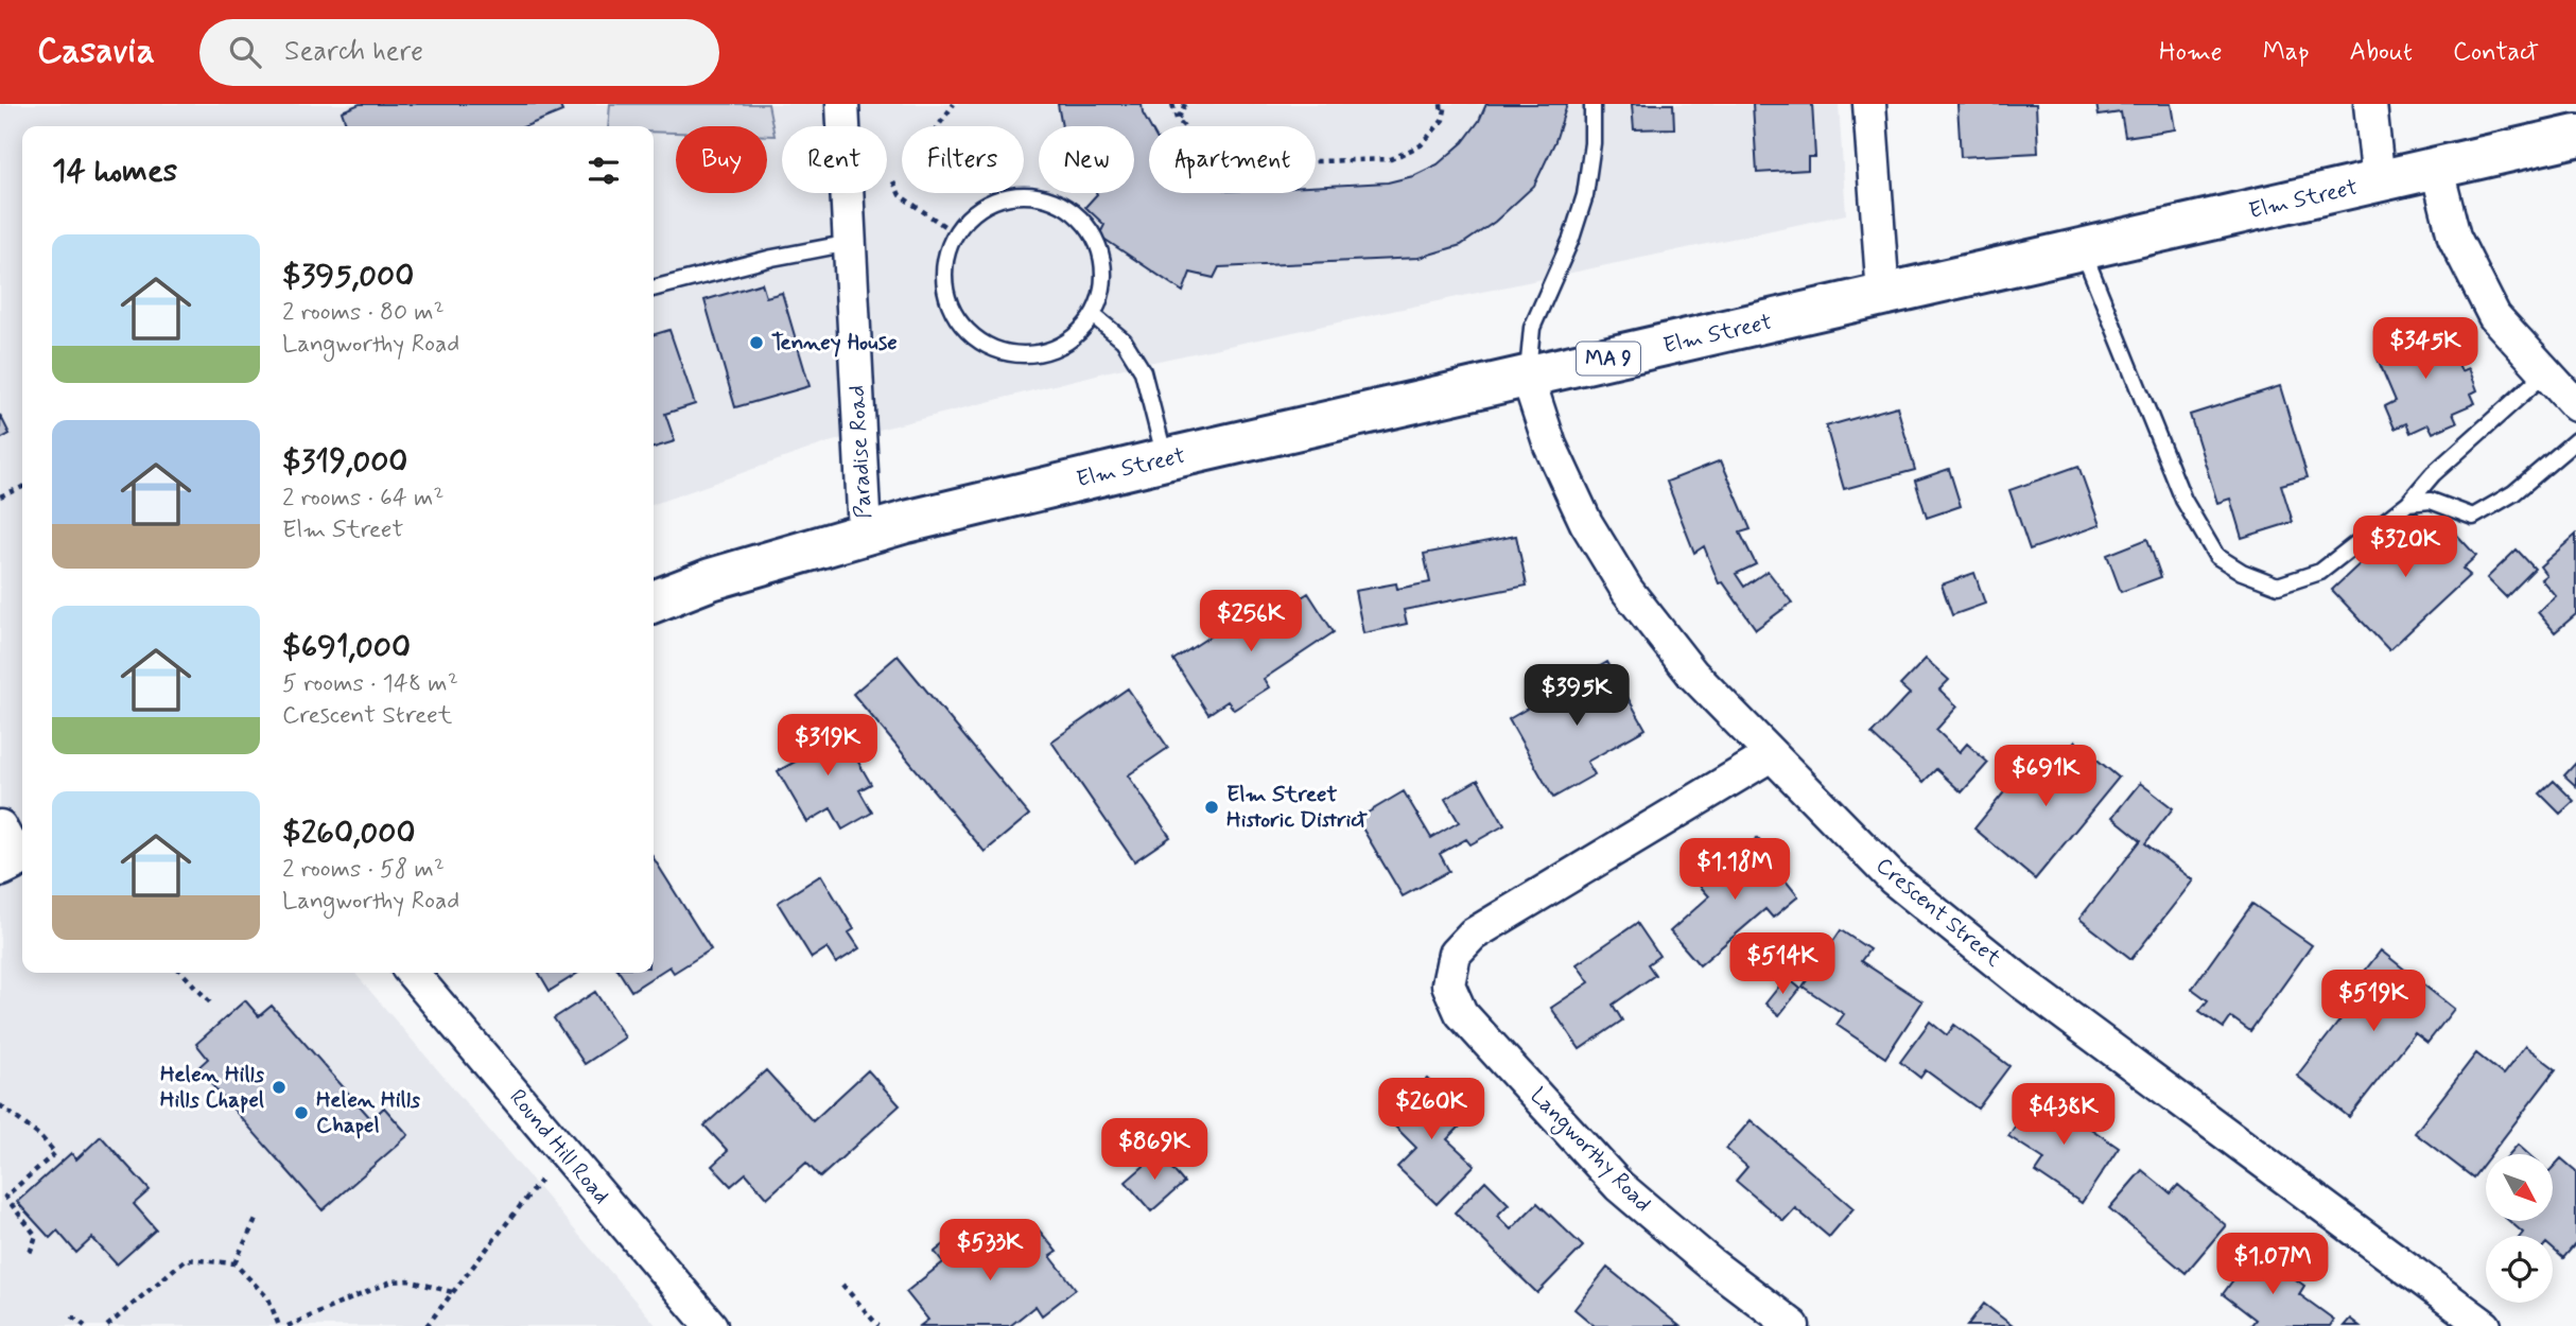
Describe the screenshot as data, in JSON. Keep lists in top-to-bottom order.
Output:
{
  "streets": {
    "highway": ["Elm Street", "MA 9"],
    "street": [
      "Paradise Road",
      "Crescent Street",
      "Round Hill Road",
      "Langworthy Road"
    ]
  },
  "crossings": [
    ["Elm Street", "Paradise Road"],
    ["Elm Street", "Crescent Street"],
    ["Crescent Street", "Langworthy Road"]
  ],
  "places": [
    "Tenney House",
    "Elm Street Historic District",
    "Helen Hills Hills Chapel",
    "Helen Hills Chapel"
  ],
  "north": "bottom right",
  "page": {
    "header": "Casavia",
    "search": "Search here",
    "nav": [
      "Home",
      "Map",
      "About",
      "Contact"
    ],
    "chip": [
      "Buy",
      "Rent",
      "Filters",
      "New",
      "Apartment"
    ],
    "heading": "14 homes",
    "list": [
      {
        "name": "$395,000",
        "note": "2 rooms · 80 m² · Langworthy Road"
      },
      {
        "name": "$319,000",
        "note": "2 rooms · 64 m² · Elm Street"
      },
      {
        "name": "$691,000",
        "note": "5 rooms · 148 m² · Crescent Street"
      },
      {
        "name": "$260,000",
        "note": "2 rooms · 58 m² · Langworthy Road"
      }
    ],
    "price": [
      "$345K",
      "$320K",
      "$256K",
      "$395K",
      "$319K",
      "$691K",
      "$1.18M",
      "$514K",
      "$519K",
      "$260K",
      "$438K",
      "$869K",
      "$533K",
      "$1.07M"
    ]
  }
}
